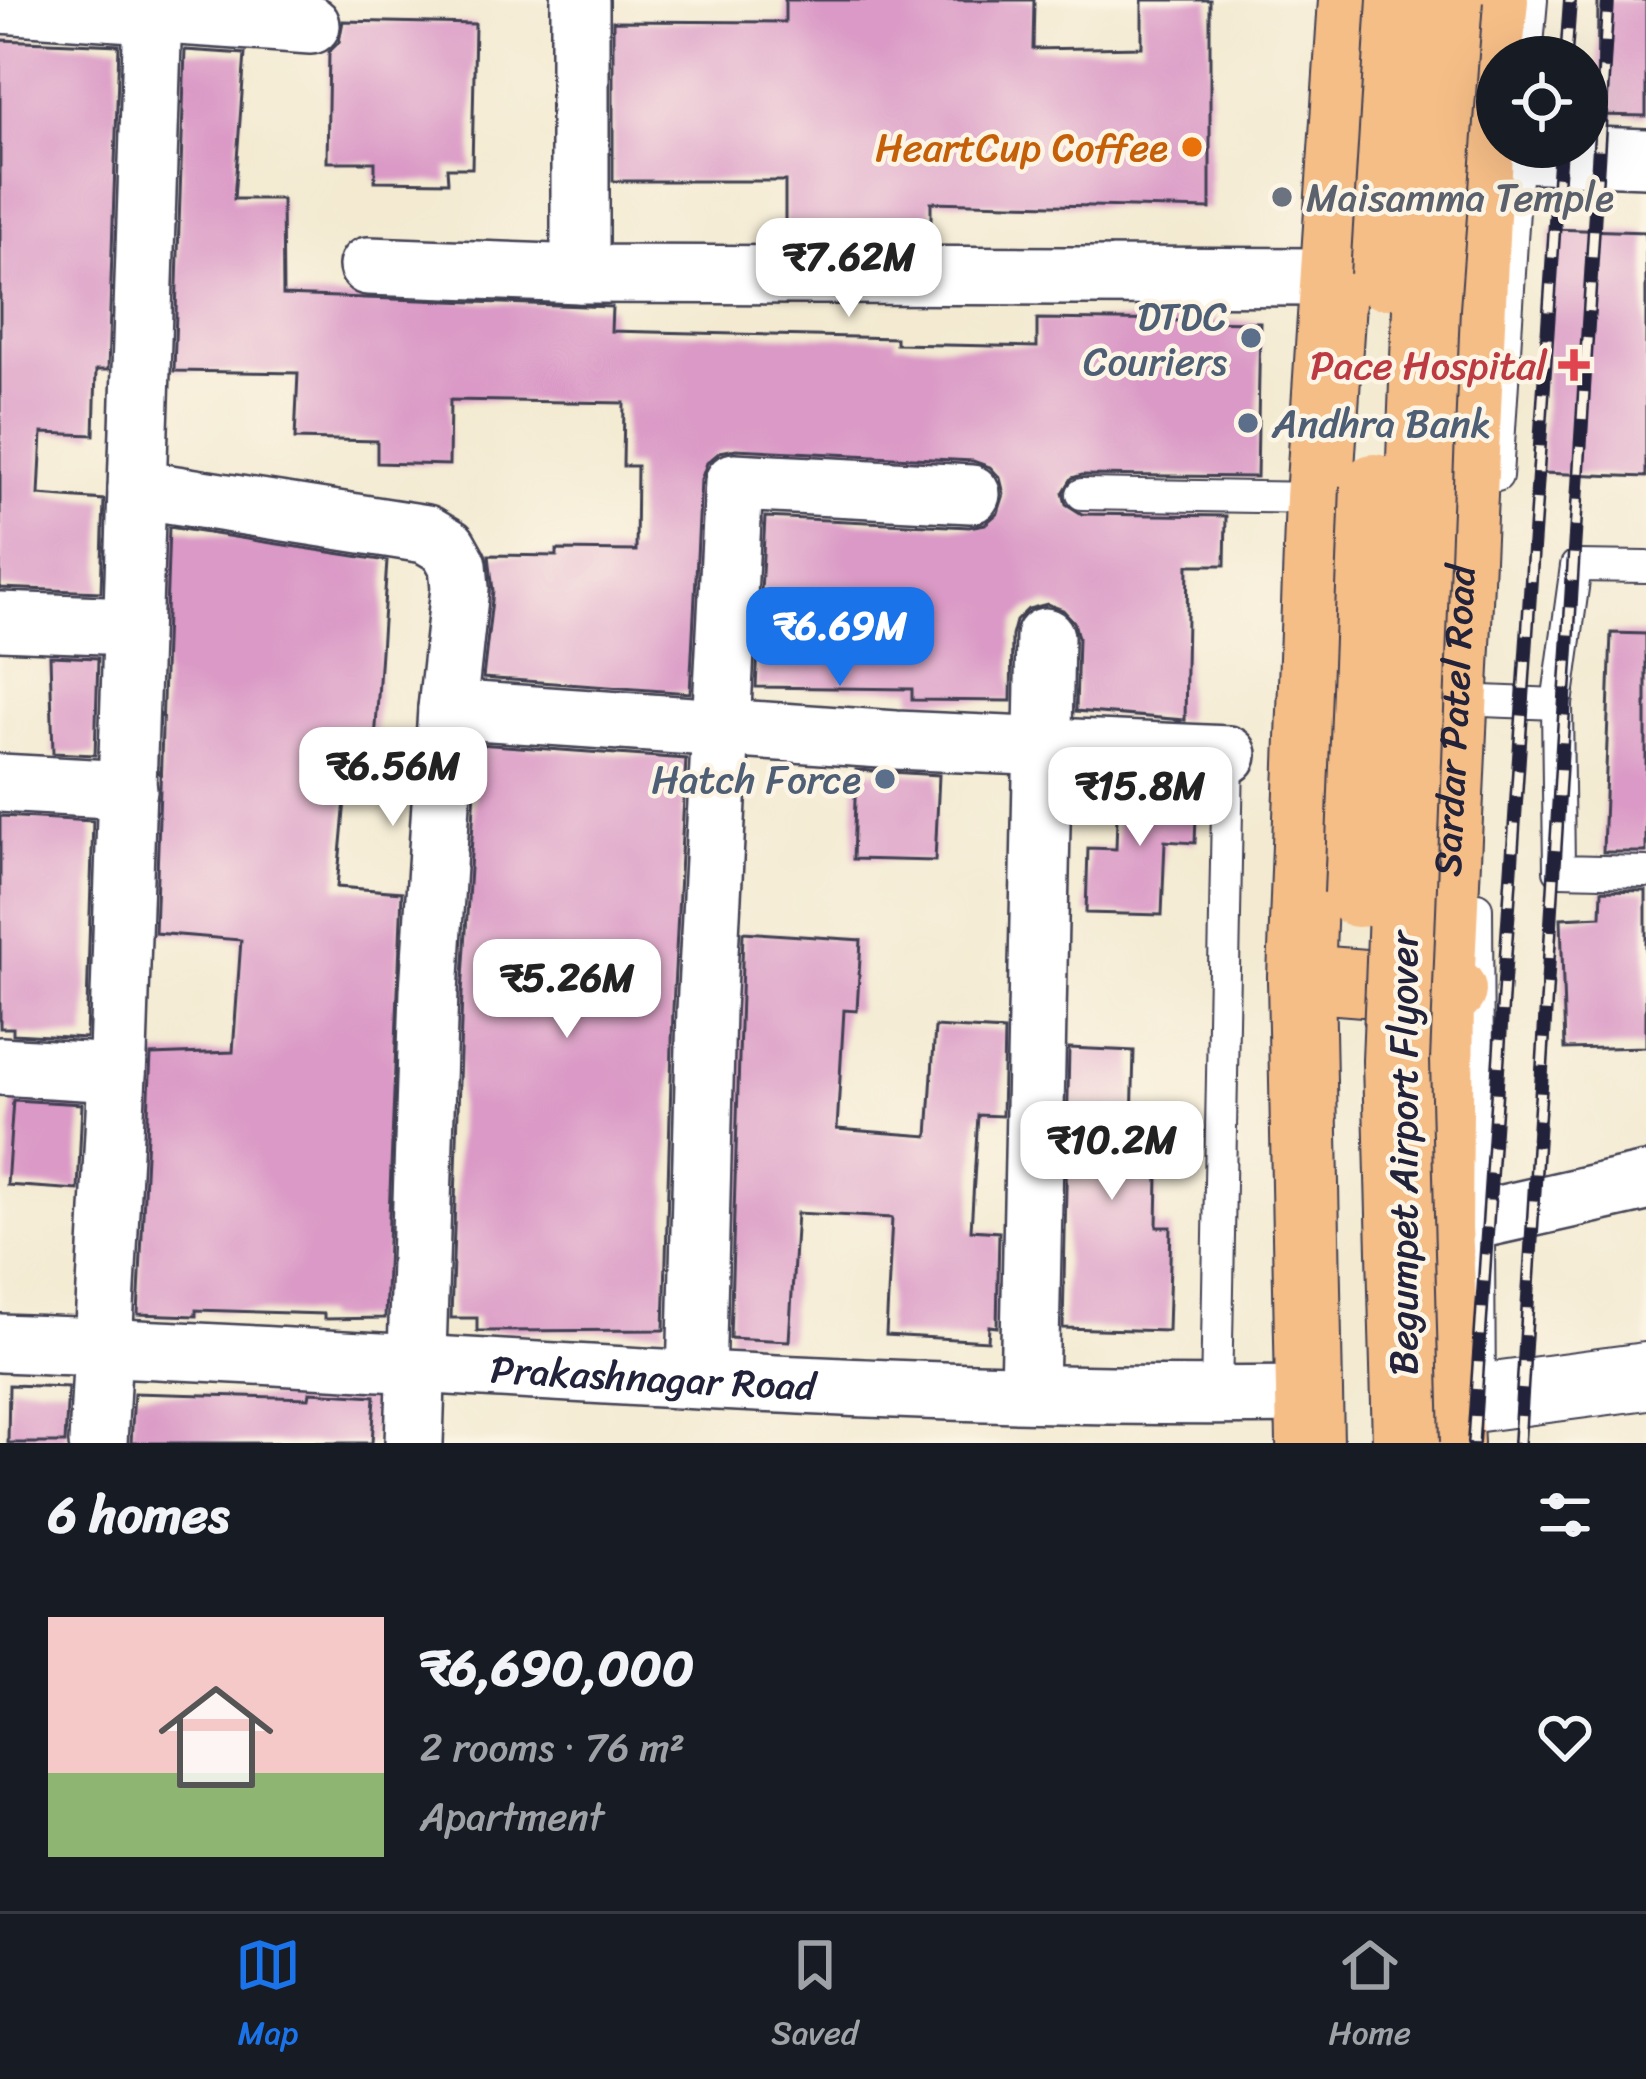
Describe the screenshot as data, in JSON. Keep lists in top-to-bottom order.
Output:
{
  "streets": {
    "main road": ["Sardar Patel Road", "Begumpet Airport Flyover"],
    "street": ["Prakashnagar Road"]
  },
  "crossings": [
    ["Sardar Patel Road", "Begumpet Airport Flyover"]
  ],
  "places": {
    "other": [
      "HeartCup Coffee",
      "Maisamma Temple",
      "DTDC Couriers",
      "Andhra Bank",
      "Hatch Force"
    ],
    "health": ["Pace Hospital"]
  },
  "page": {
    "price": [
      "₹7.62M",
      "₹6.69M",
      "₹6.56M",
      "₹15.8M",
      "₹5.26M",
      "₹10.2M"
    ],
    "heading": "6 homes",
    "list": [
      {
        "name": "₹6,690,000",
        "note": "2 rooms · 76 m² · Apartment"
      }
    ],
    "tabs": ["Map", "Saved", "Home"]
  }
}
